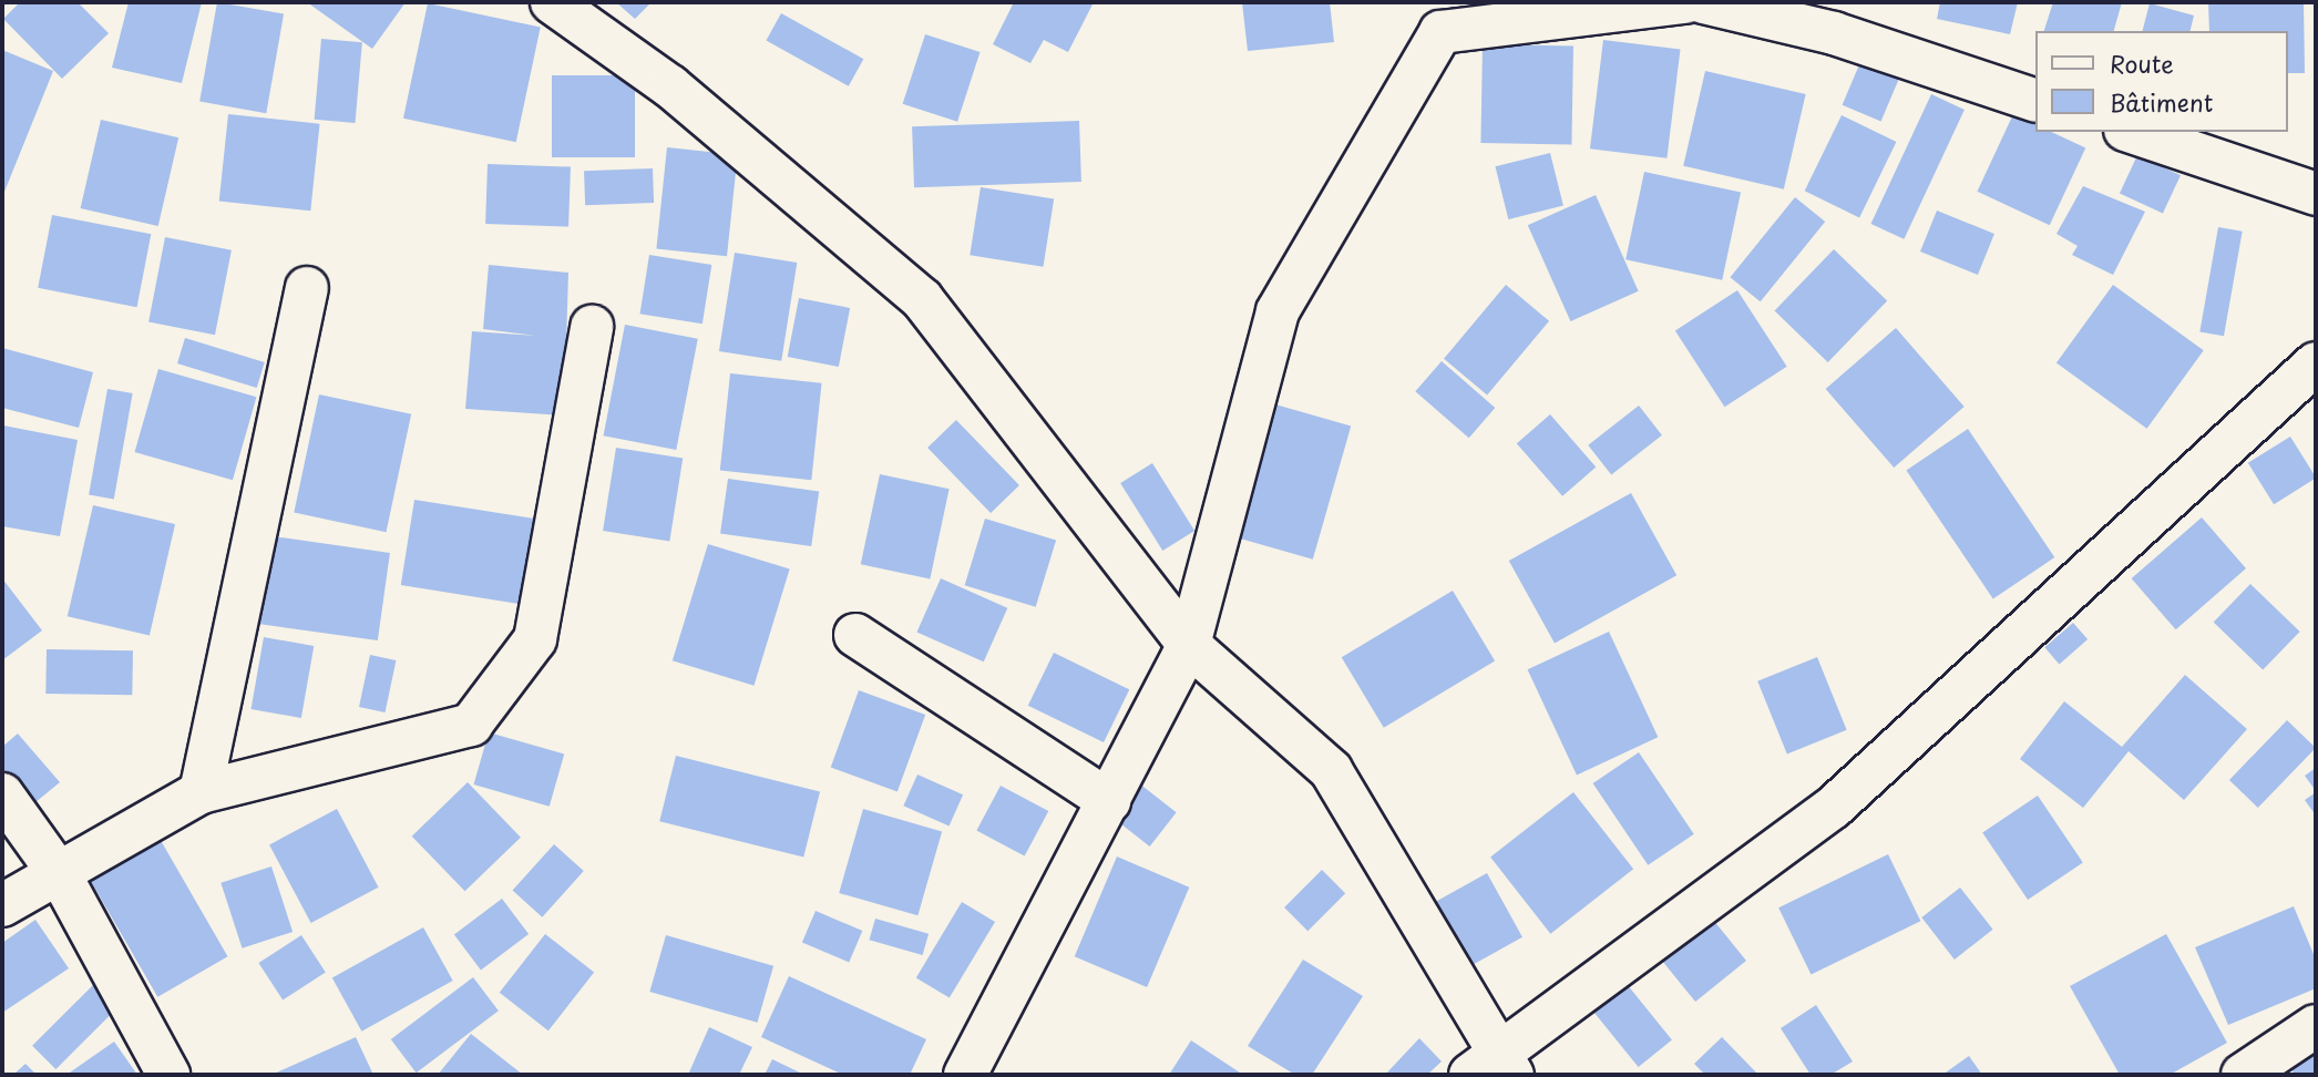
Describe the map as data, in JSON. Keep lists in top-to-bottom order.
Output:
{
  "legend": ["Route", "Bâtiment"]
}
